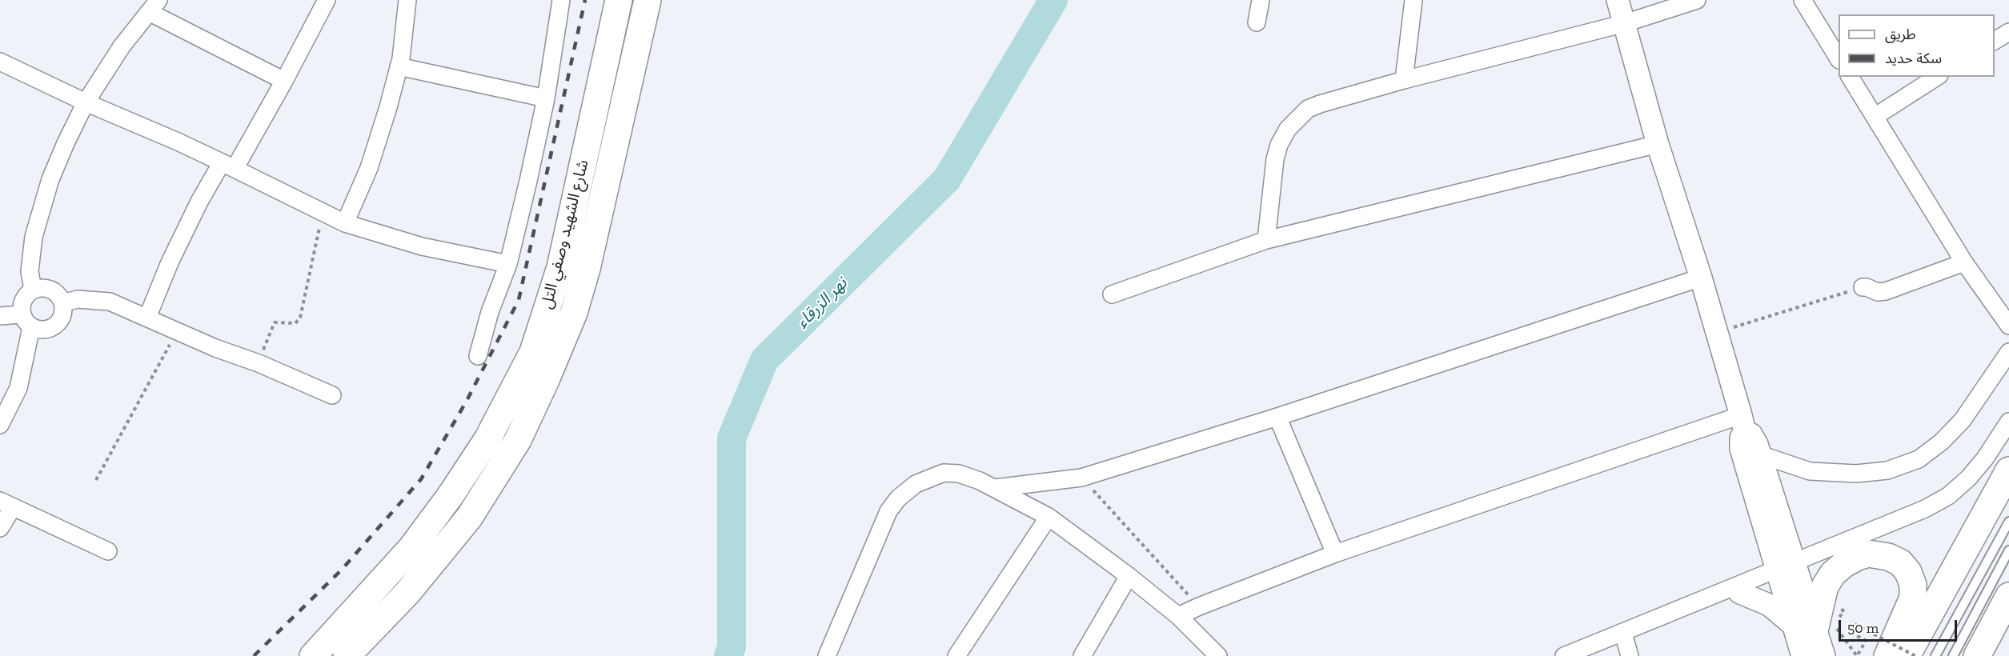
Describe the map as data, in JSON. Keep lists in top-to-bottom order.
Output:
{
  "streets": {
    "main road": ["شارع الشهيد وصفي التل"]
  },
  "water": ["نهر الزرقاء"],
  "legend": ["طريق", "سكة حديد"],
  "scale_bar": "50 m"
}
